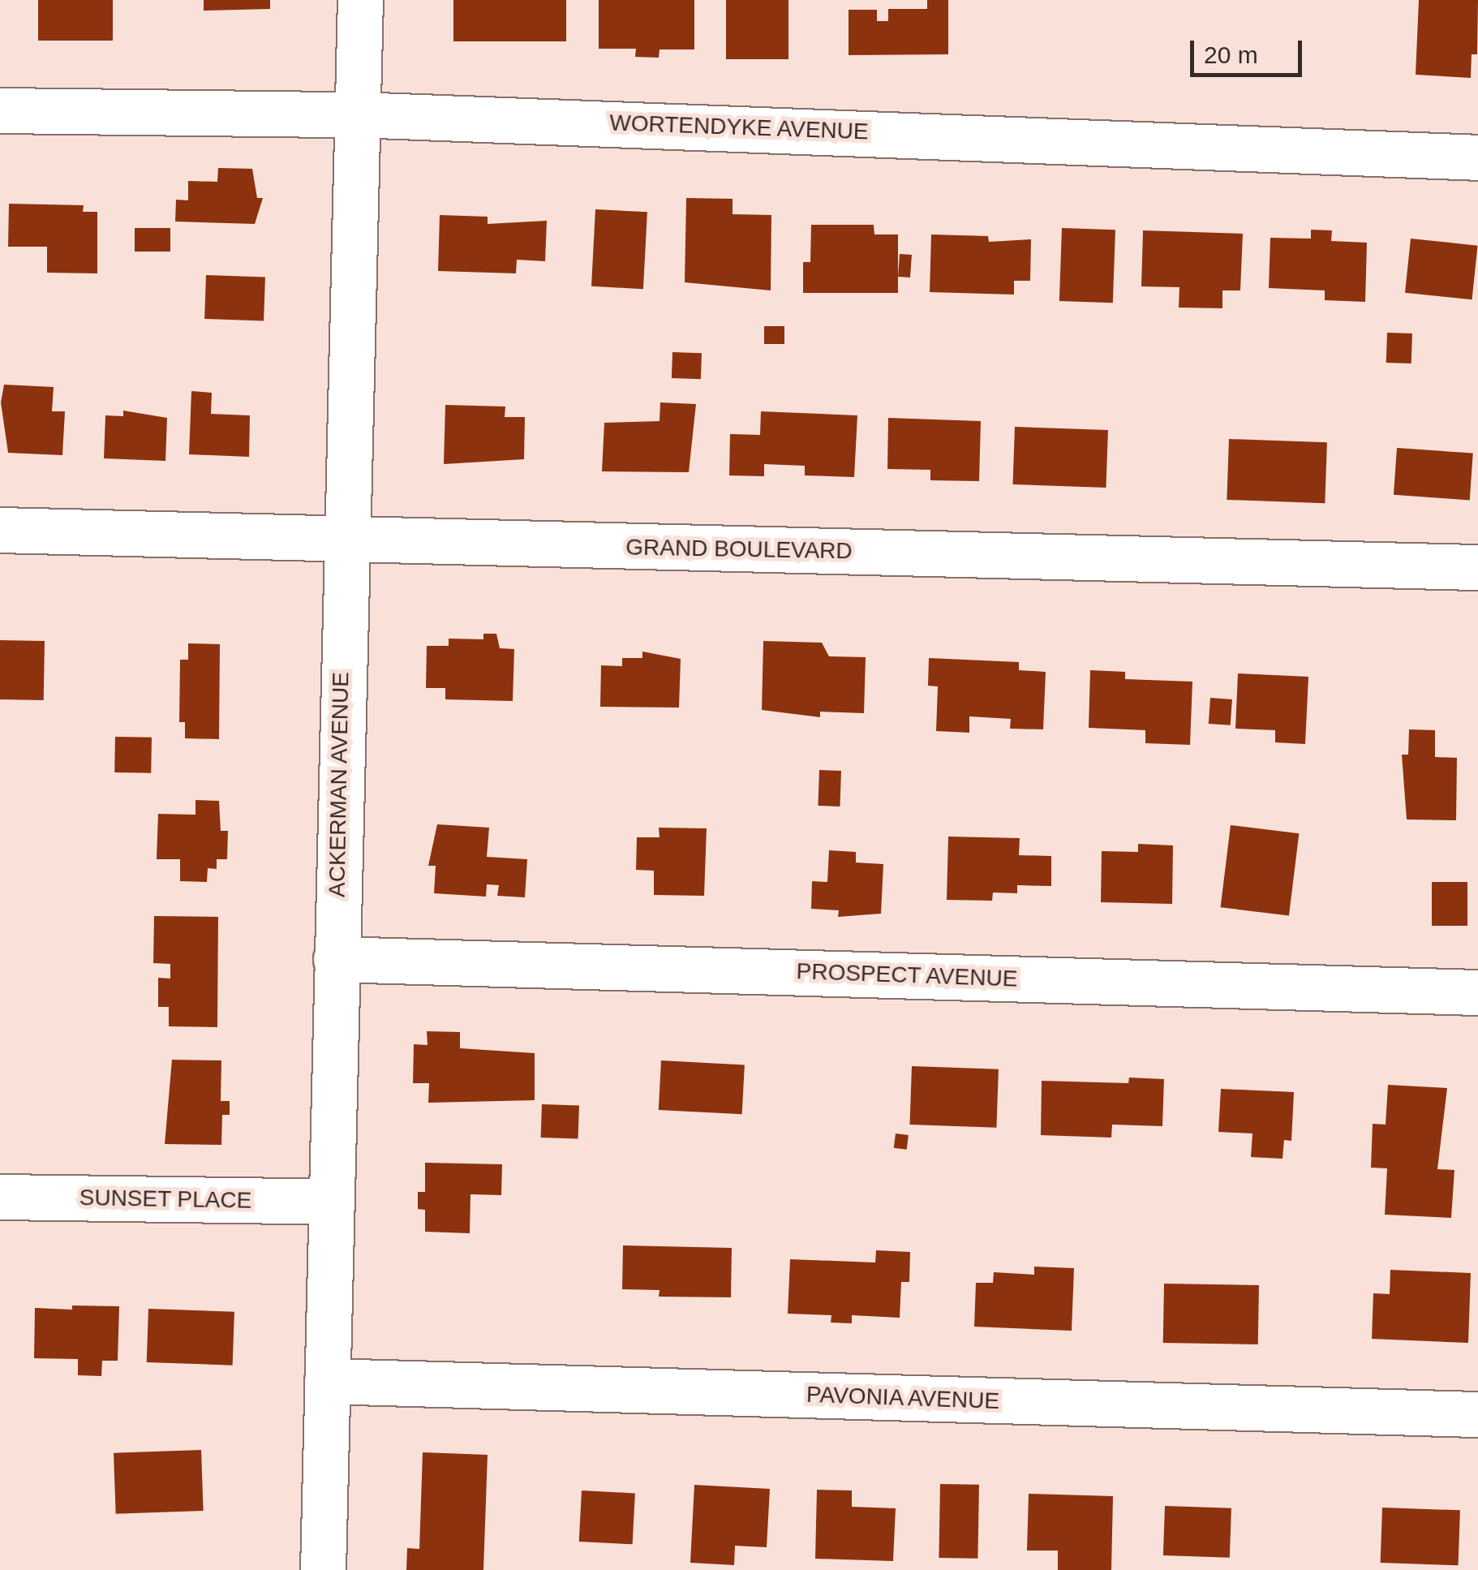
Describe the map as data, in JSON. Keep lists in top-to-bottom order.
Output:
{
  "streets": {
    "street": [
      "WORTENDYKE AVENUE",
      "GRAND BOULEVARD",
      "ACKERMAN AVENUE",
      "PROSPECT AVENUE",
      "SUNSET PLACE",
      "PAVONIA AVENUE"
    ]
  },
  "crossings": [
    ["WORTENDYKE AVENUE", "ACKERMAN AVENUE"],
    ["GRAND BOULEVARD", "ACKERMAN AVENUE"],
    ["ACKERMAN AVENUE", "PROSPECT AVENUE"],
    ["ACKERMAN AVENUE", "SUNSET PLACE"],
    ["ACKERMAN AVENUE", "PAVONIA AVENUE"]
  ],
  "scale_bar": "20 m"
}
